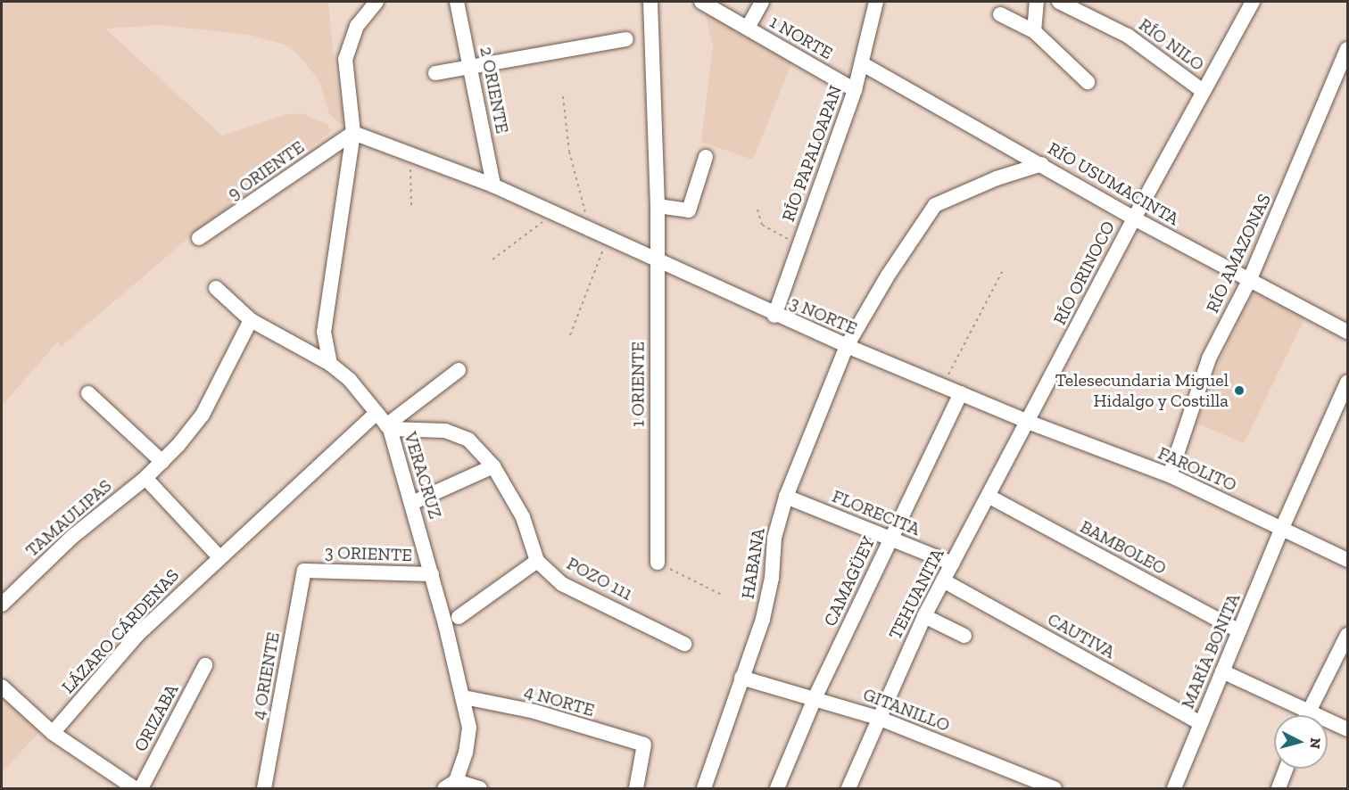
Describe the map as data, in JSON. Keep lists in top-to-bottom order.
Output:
{
  "streets": {
    "street": [
      "1 NORTE",
      "RÍO NILO",
      "2 ORIENTE",
      "RÍO PAPALOAPAN",
      "9 ORIENTE",
      "RÍO USUMACINTA",
      "RÍO AMAZONAS",
      "RÍO ORINOCO",
      "3 NORTE",
      "1 ORIENTE",
      "FAROLITO",
      "VERACRUZ",
      "FLORECITA",
      "TAMAULIPAS",
      "BAMBOLEO",
      "3 ORIENTE",
      "HABANA",
      "POZO 111",
      "CAMAGÜEY",
      "TEHUANITA",
      "LÁZARO CÁRDENAS",
      "CAUTIVA",
      "MARÍA BONITA",
      "4 ORIENTE",
      "4 NORTE",
      "GITANILLO",
      "ORIZABA"
    ]
  },
  "crossings": [
    ["1 NORTE", "RÍO PAPALOAPAN"],
    ["RÍO NILO", "RÍO ORINOCO"],
    ["2 ORIENTE", "3 NORTE"],
    ["RÍO PAPALOAPAN", "RÍO USUMACINTA"],
    ["RÍO PAPALOAPAN", "3 NORTE"],
    ["9 ORIENTE", "3 NORTE"],
    ["RÍO USUMACINTA", "RÍO AMAZONAS"],
    ["RÍO USUMACINTA", "RÍO ORINOCO"],
    ["RÍO USUMACINTA", "HABANA"],
    ["RÍO AMAZONAS", "FAROLITO"],
    ["RÍO ORINOCO", "3 NORTE"],
    ["RÍO ORINOCO", "FAROLITO"],
    ["RÍO ORINOCO", "TEHUANITA"],
    ["3 NORTE", "1 ORIENTE"],
    ["3 NORTE", "FAROLITO"],
    ["3 NORTE", "HABANA"],
    ["3 NORTE", "CAMAGÜEY"],
    ["3 NORTE", "TEHUANITA"],
    ["FAROLITO", "TEHUANITA"],
    ["FAROLITO", "MARÍA BONITA"],
    ["VERACRUZ", "3 ORIENTE"],
    ["VERACRUZ", "POZO 111"],
    ["VERACRUZ", "LÁZARO CÁRDENAS"],
    ["VERACRUZ", "4 NORTE"],
    ["FLORECITA", "HABANA"],
    ["FLORECITA", "CAMAGÜEY"],
    ["FLORECITA", "TEHUANITA"],
    ["BAMBOLEO", "TEHUANITA"],
    ["BAMBOLEO", "MARÍA BONITA"],
    ["3 ORIENTE", "4 ORIENTE"],
    ["HABANA", "GITANILLO"],
    ["CAMAGÜEY", "GITANILLO"],
    ["TEHUANITA", "CAUTIVA"],
    ["TEHUANITA", "GITANILLO"],
    ["CAUTIVA", "MARÍA BONITA"]
  ],
  "places": ["Telesecundaria Miguel Hidalgo y Costilla"],
  "north": "right"
}
